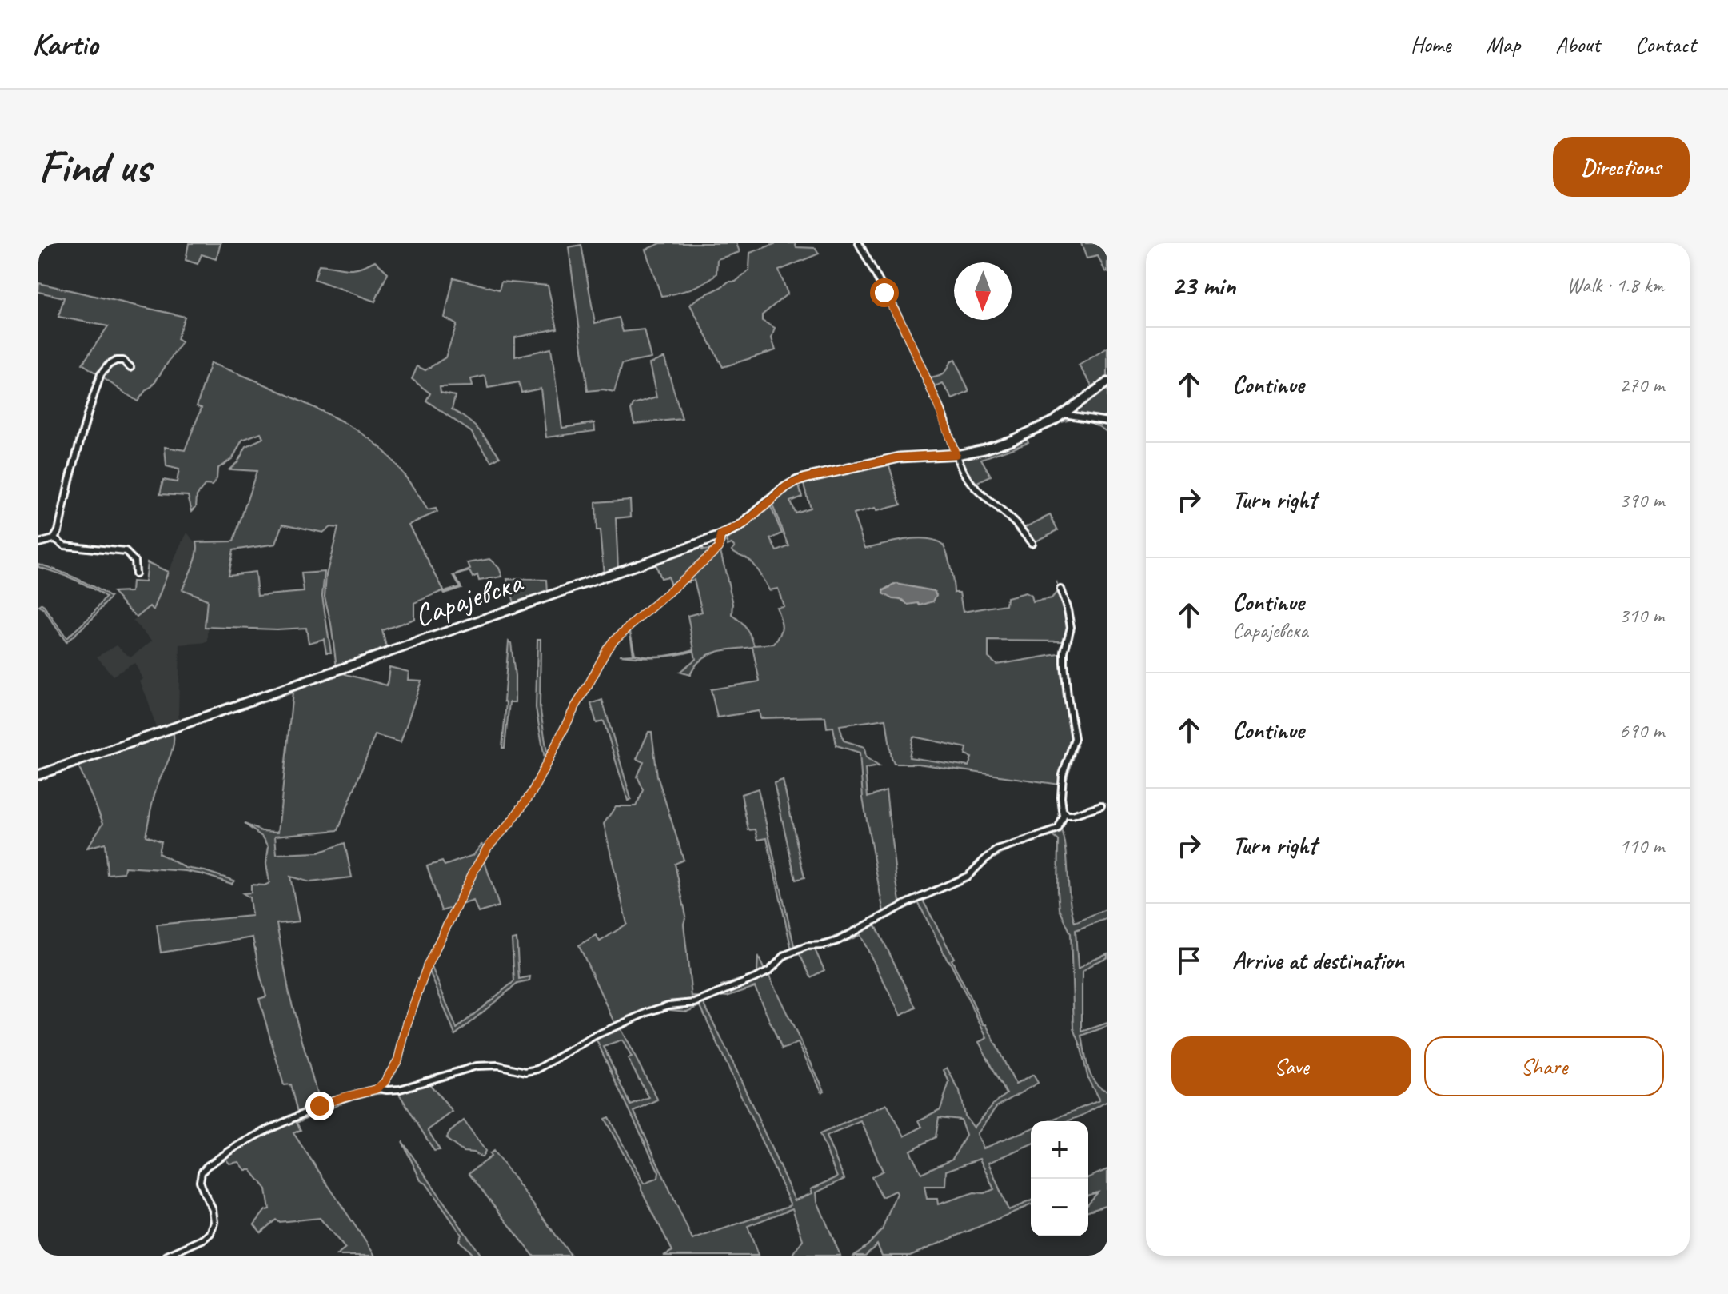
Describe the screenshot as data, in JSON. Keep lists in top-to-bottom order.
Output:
{
  "streets": {
    "main road": ["Сарајевска"]
  },
  "north": "bottom",
  "page": {
    "header": "Kartio",
    "nav": [
      "Home",
      "Map",
      "About",
      "Contact"
    ],
    "buttons": [
      "Directions",
      ["Save", "Share"]
    ],
    "title": "Find us",
    "heading": ["23 min", "Walk · 1.8 km"],
    "list": [
      ["Continue", "270 m"],
      ["Turn right", "390 m"],
      ["Continue", "Сарајевска", "310 m"],
      ["Continue", "690 m"],
      ["Turn right", "110 m"],
      "Arrive at destination"
    ],
    "map_buttons": ["+", "−"]
  }
}
